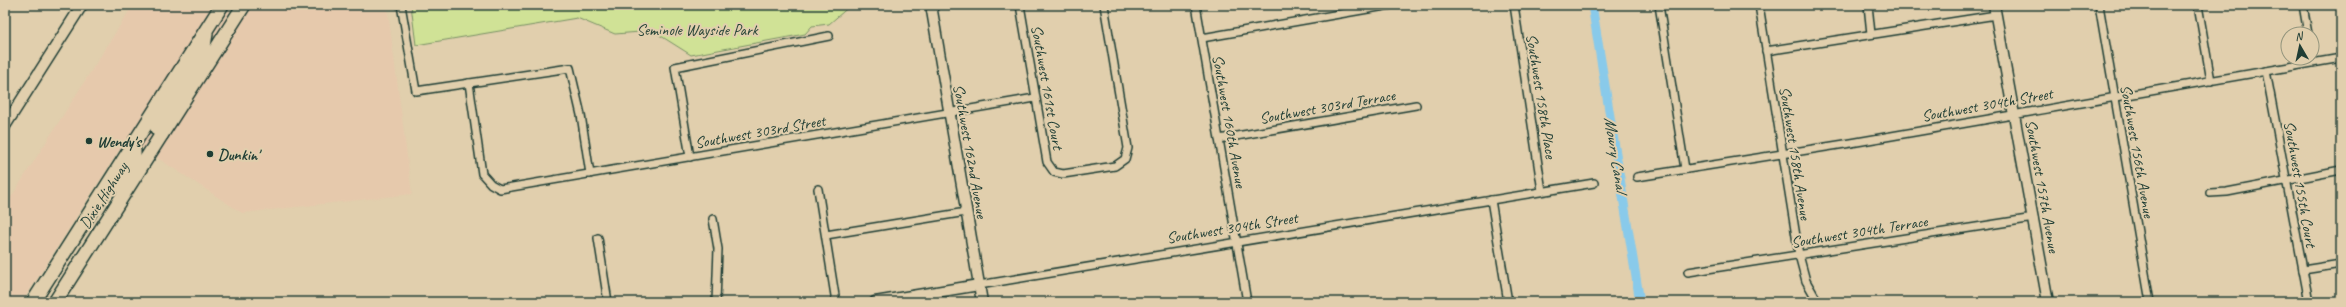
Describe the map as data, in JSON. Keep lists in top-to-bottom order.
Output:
{
  "streets": {
    "highway": ["Dixie Highway"],
    "street": [
      "Southwest 161st Court",
      "Southwest 158th Place",
      "Southwest 304th Street",
      "Southwest 303rd Terrace",
      "Southwest 160th Avenue",
      "Southwest 303rd Street",
      "Southwest 162nd Avenue",
      "Southwest 156th Avenue",
      "Southwest 158th Avenue",
      "Southwest 155th Court",
      "Southwest 157th Avenue",
      "Southwest 304th Terrace"
    ]
  },
  "crossings": [
    ["Southwest 161st Court", "Southwest 303rd Street"],
    ["Southwest 158th Place", "Southwest 304th Street"],
    ["Southwest 304th Street", "Southwest 160th Avenue"],
    ["Southwest 304th Street", "Southwest 162nd Avenue"],
    ["Southwest 304th Street", "Southwest 156th Avenue"],
    ["Southwest 304th Street", "Southwest 158th Avenue"],
    ["Southwest 304th Street", "Southwest 155th Court"],
    ["Southwest 304th Street", "Southwest 157th Avenue"],
    ["Southwest 303rd Terrace", "Southwest 160th Avenue"],
    ["Southwest 303rd Street", "Southwest 162nd Avenue"],
    ["Southwest 158th Avenue", "Southwest 304th Terrace"],
    ["Southwest 157th Avenue", "Southwest 304th Terrace"]
  ],
  "water": ["Mowry Canal"],
  "parks": ["Seminole Wayside Park"],
  "places": ["Wendy's", "Dunkin'"],
  "north": "top"
}
